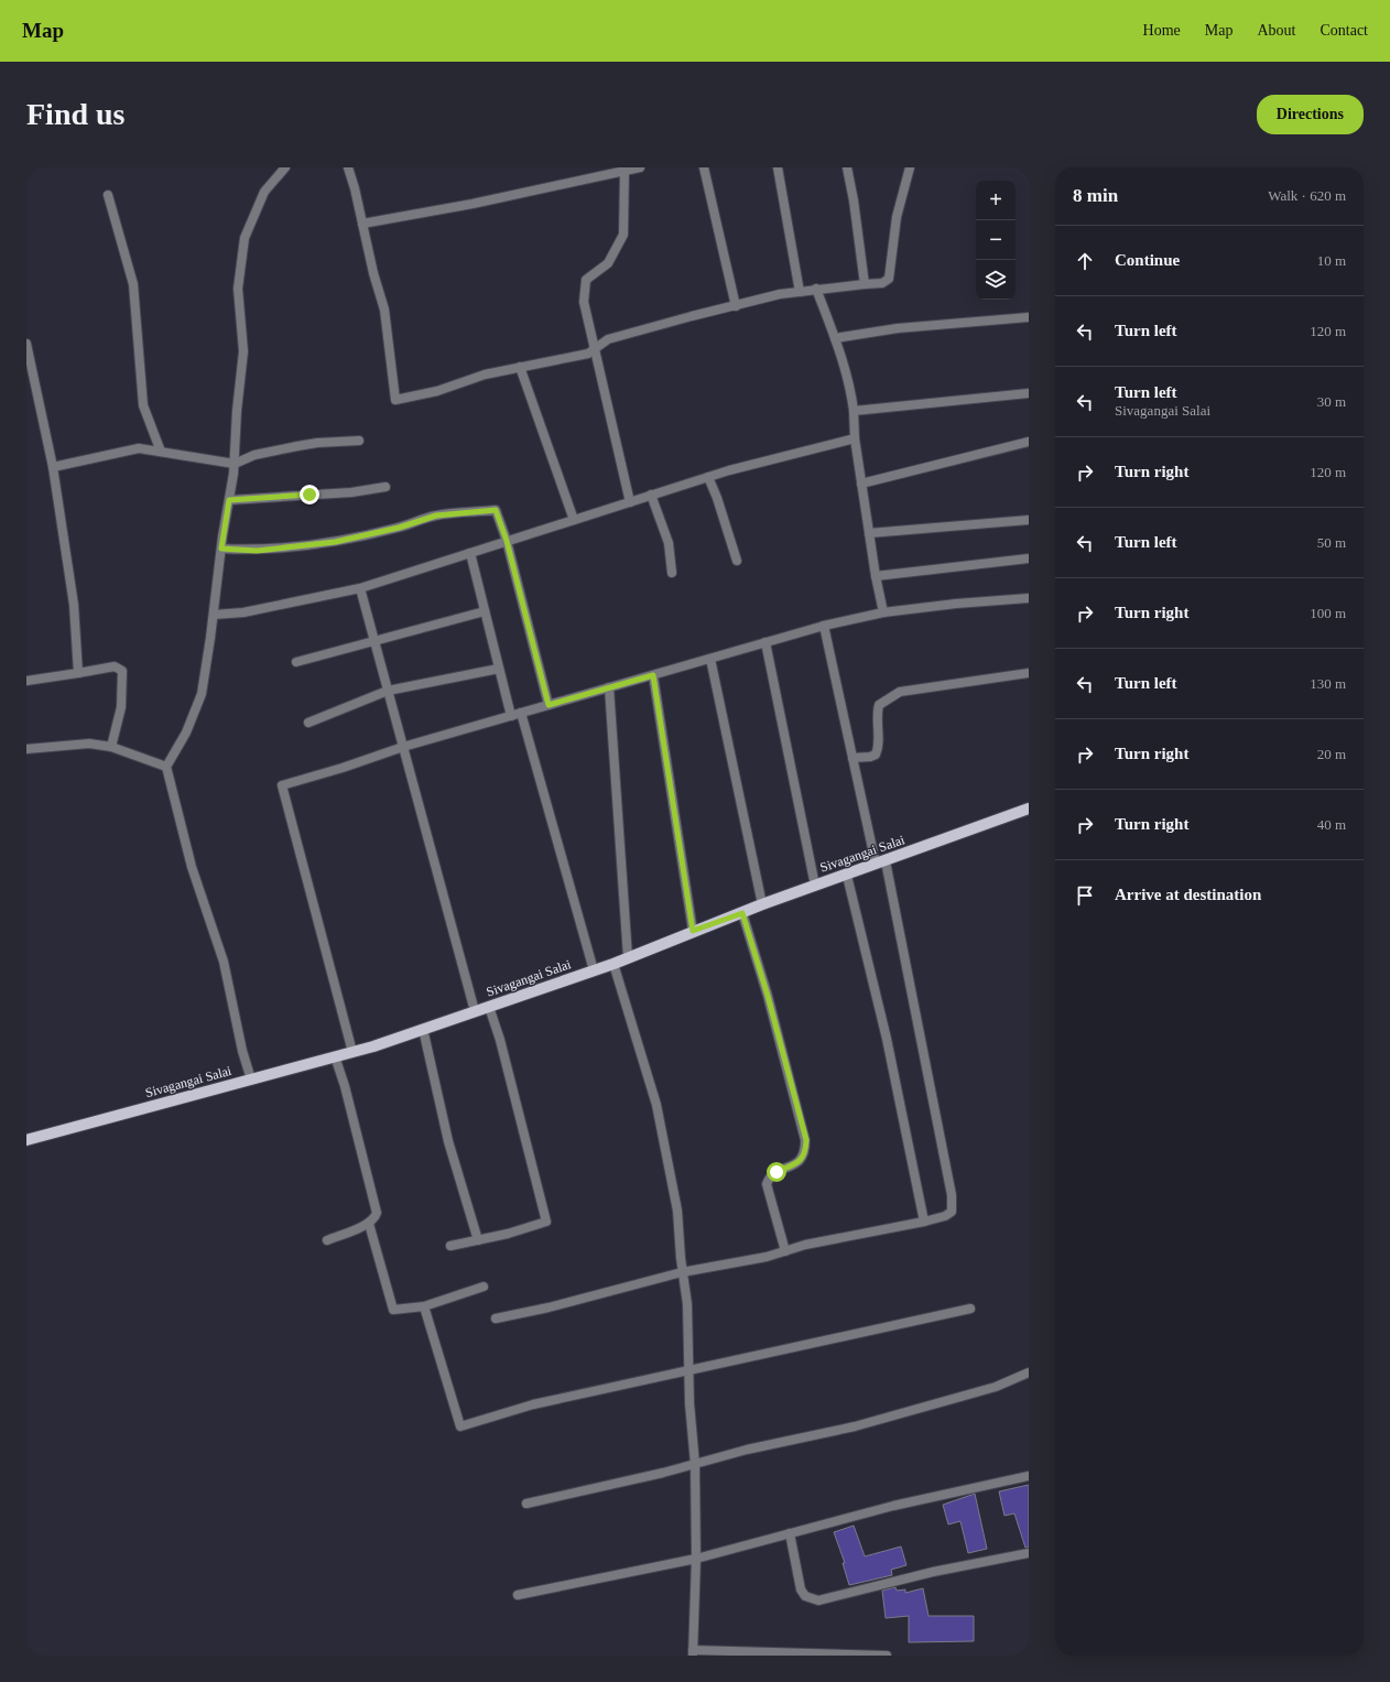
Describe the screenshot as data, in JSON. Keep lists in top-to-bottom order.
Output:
{
  "streets": {
    "main road": ["Sivagangai Salai"]
  },
  "page": {
    "header": "Map",
    "nav": [
      "Home",
      "Map",
      "About",
      "Contact"
    ],
    "buttons": "Directions",
    "title": "Find us",
    "heading": ["8 min", "Walk · 620 m"],
    "map_buttons": ["+", "−"],
    "list": [
      ["Continue", "10 m"],
      ["Turn left", "120 m"],
      ["Turn left", "Sivagangai Salai", "30 m"],
      ["Turn right", "120 m"],
      ["Turn left", "50 m"],
      ["Turn right", "100 m"],
      ["Turn left", "130 m"],
      ["Turn right", "20 m"],
      ["Turn right", "40 m"],
      "Arrive at destination"
    ]
  }
}
